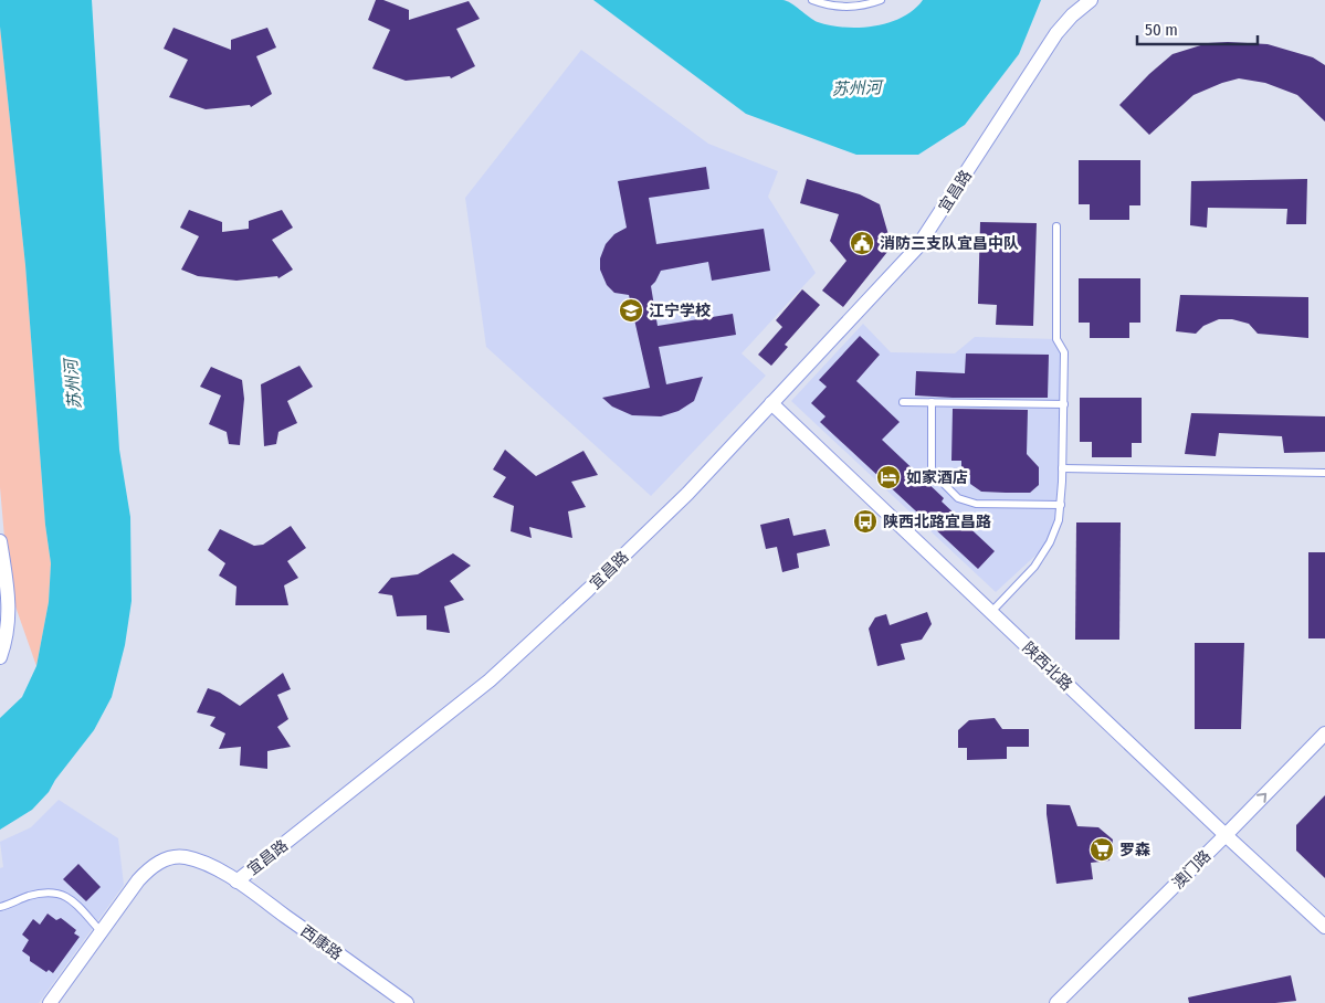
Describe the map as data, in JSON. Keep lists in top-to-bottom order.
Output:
{
  "streets": {
    "street": [
      "宜昌路",
      "陕西北路",
      "澳门路",
      "西康路"
    ]
  },
  "crossings": [
    ["宜昌路", "陕西北路"],
    ["宜昌路", "西康路"],
    ["陕西北路", "澳门路"]
  ],
  "one_way": ["澳门路"],
  "water": ["苏州河"],
  "places": {
    "public building": ["消防三支队宜昌中队"],
    "school or university": ["江宁学校"],
    "hotel": ["如家酒店"],
    "bus stop": ["陕西北路宜昌路"],
    "supermarket": ["罗森"]
  },
  "scale_bar": "50 m"
}
